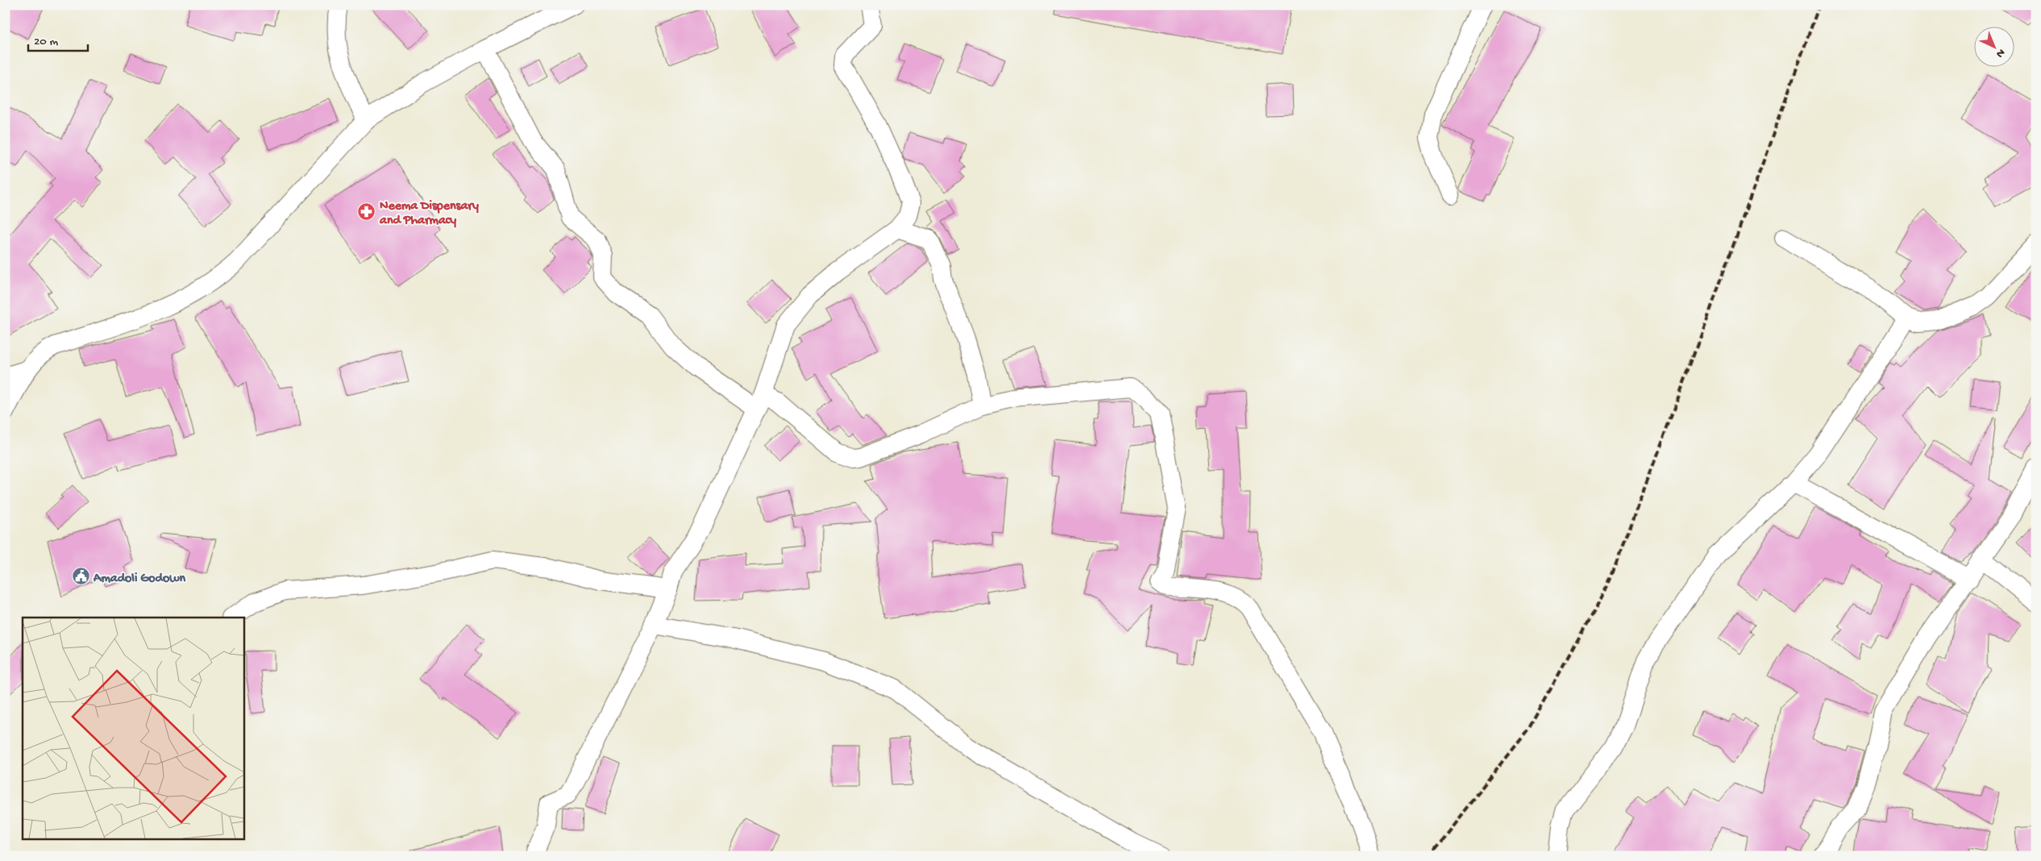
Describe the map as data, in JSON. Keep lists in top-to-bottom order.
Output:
{
  "places": {
    "pharmacy": ["Neema Dispensary and Pharmacy"],
    "public building": ["Amadoli Godown"]
  },
  "scale_bar": "20 m",
  "north": "bottom right"
}
